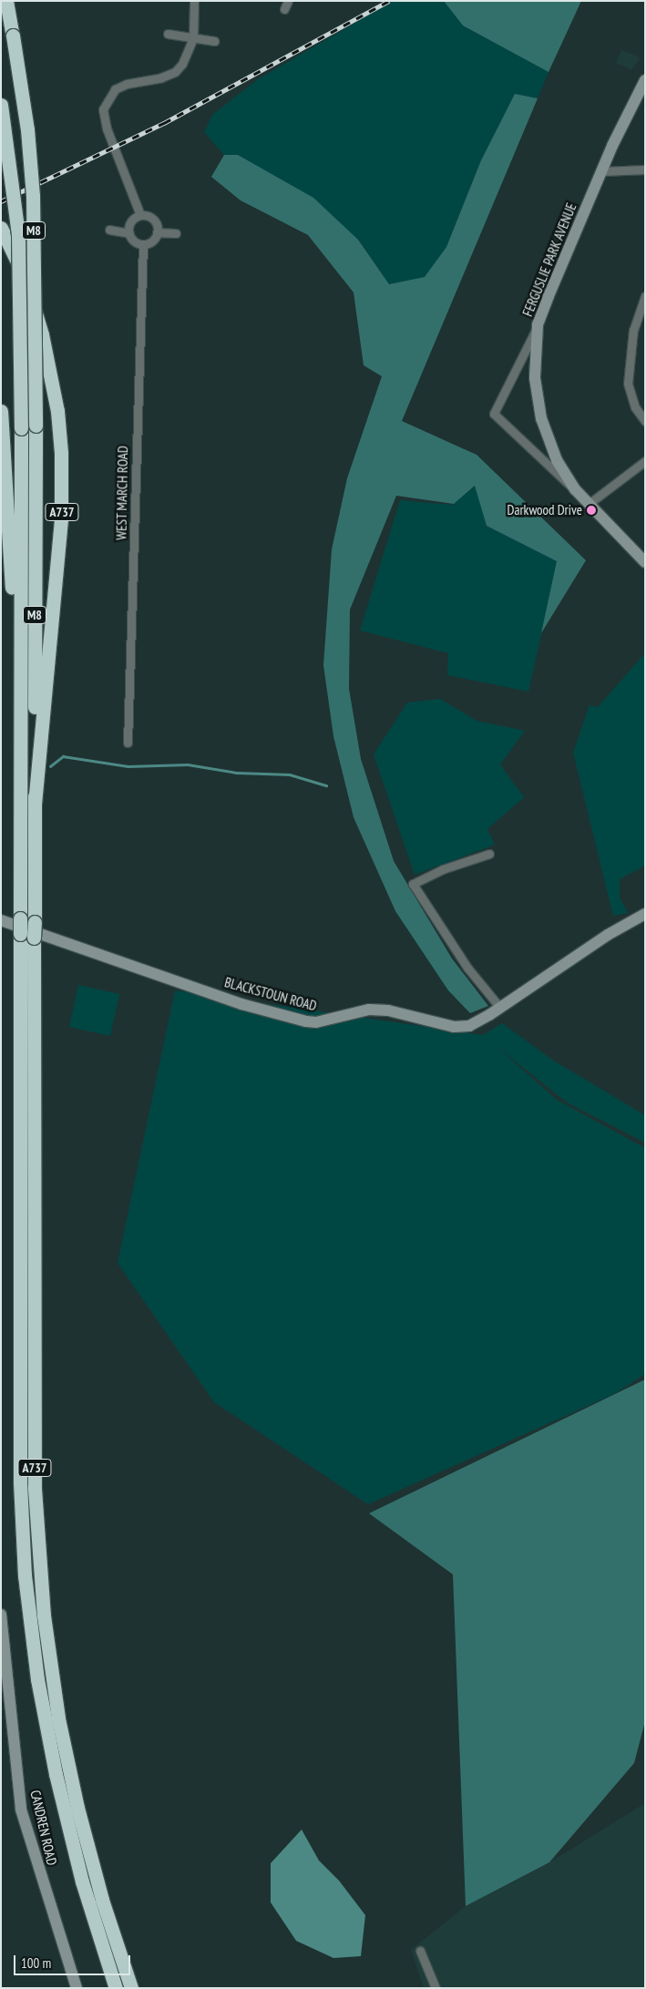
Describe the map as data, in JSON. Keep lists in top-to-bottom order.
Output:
{
  "streets": {
    "highway": ["M8", "A737"],
    "street": [
      "FERGUSLIE PARK AVENUE",
      "WEST MARCH ROAD",
      "BLACKSTOUN ROAD",
      "CANDREN ROAD"
    ]
  },
  "crossings": [
    ["M8", "A737"]
  ],
  "places": ["Darkwood Drive"],
  "scale_bar": "100 m"
}
